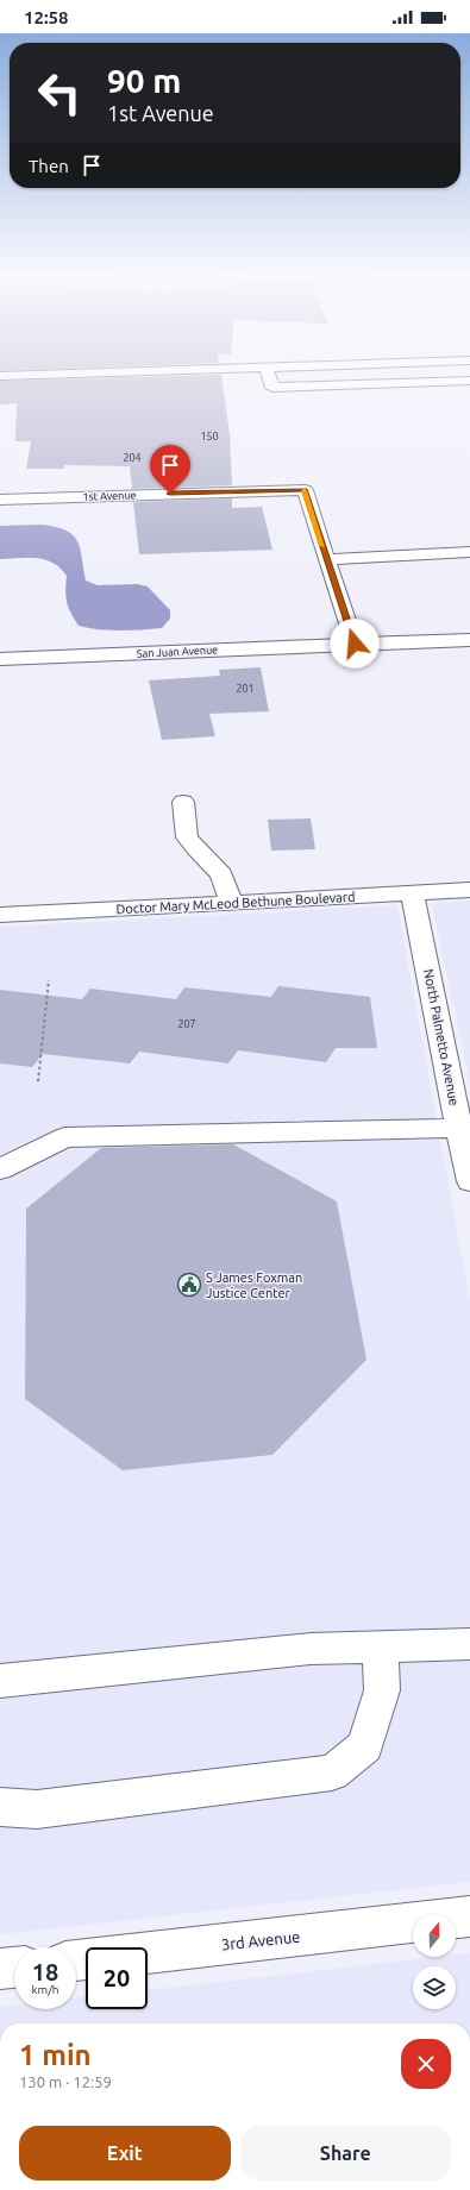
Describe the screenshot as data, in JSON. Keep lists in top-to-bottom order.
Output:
{
  "streets": {
    "street": [
      "1st Avenue",
      "San Juan Avenue",
      "Doctor Mary McLeod Bethune Boulevard",
      "North Palmetto Avenue",
      "3rd Avenue"
    ]
  },
  "crossings": [
    ["Doctor Mary McLeod Bethune Boulevard", "North Palmetto Avenue"]
  ],
  "places": {
    "public building": ["S James Foxman Justice Center"]
  },
  "house_numbers": [
    "150",
    "204",
    "201",
    "207"
  ],
  "north": "top",
  "page": {
    "status": "12:58",
    "turn": ["90 m", "1st Avenue"],
    "then": "Then",
    "speed": "18 km/h",
    "limit": "20",
    "heading": ["1 min", "130 m · 12:59"],
    "buttons": ["Exit", "Share"]
  }
}
